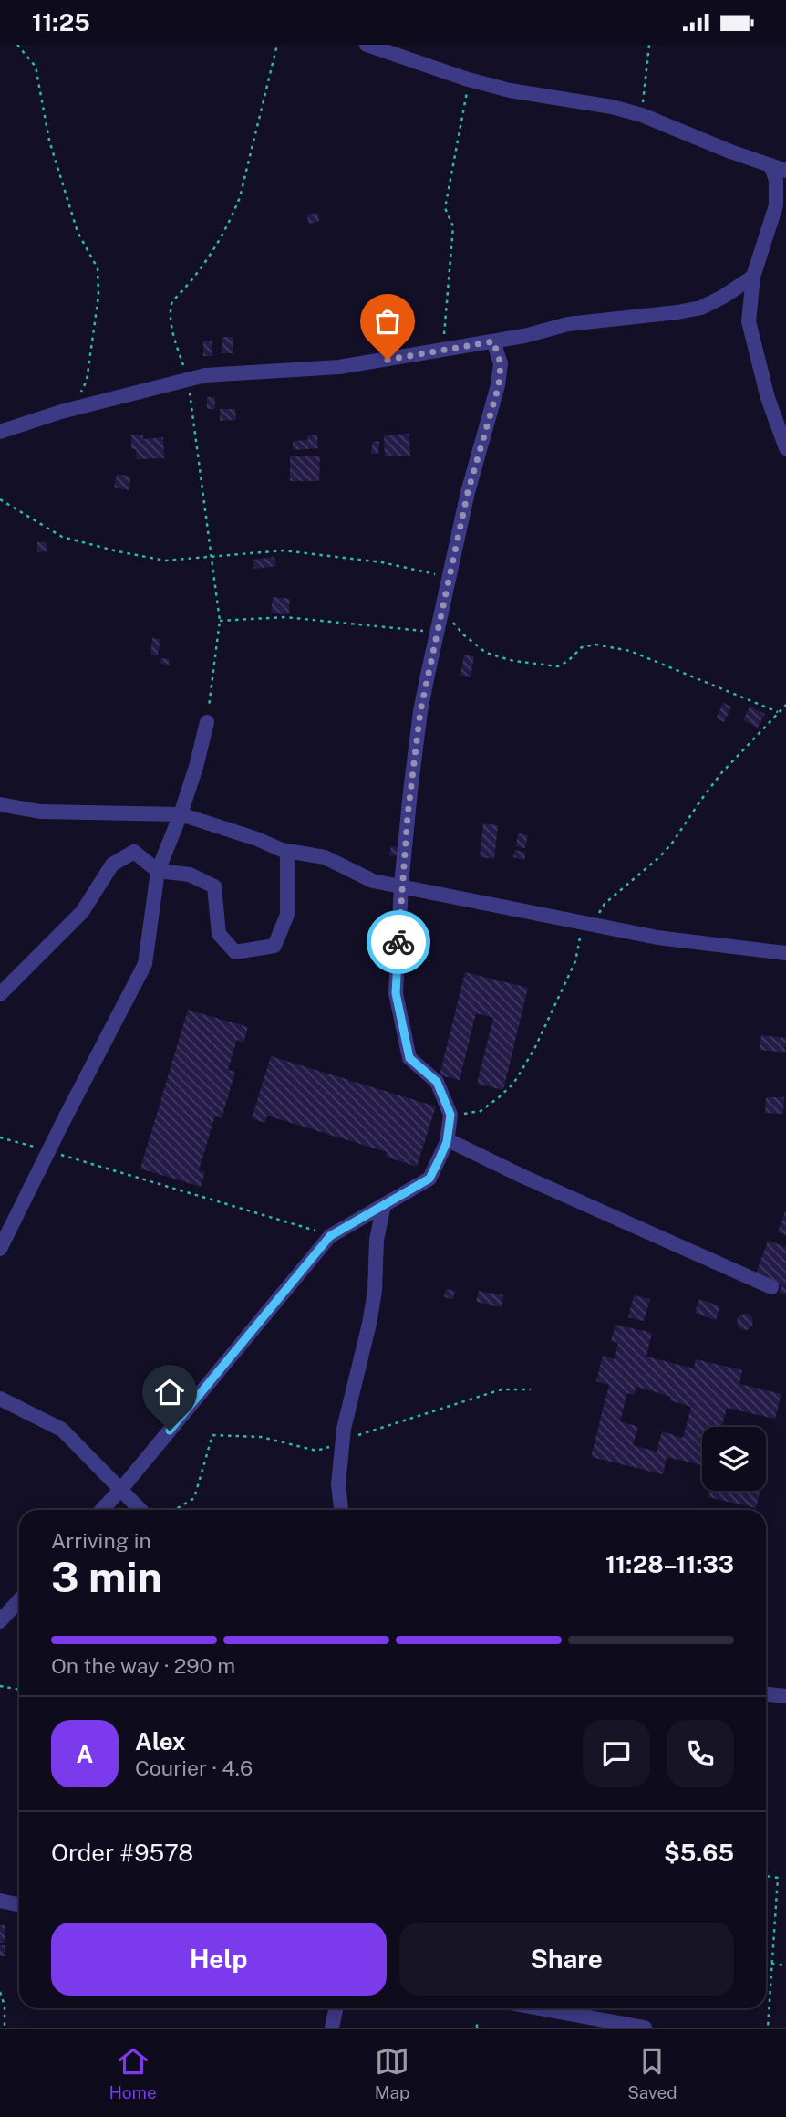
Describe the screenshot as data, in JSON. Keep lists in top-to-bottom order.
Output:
{
  "page": {
    "status": "11:25",
    "heading": ["3 min", "Arriving in", "11:28–11:33"],
    "panel": [
      "Alex",
      "Courier · 4.6",
      "Order #9578",
      "$5.65"
    ],
    "bar": "On the way · 290 m",
    "round": "A",
    "buttons": ["Help", "Share"],
    "tabs": ["Home", "Map", "Saved"]
  }
}
